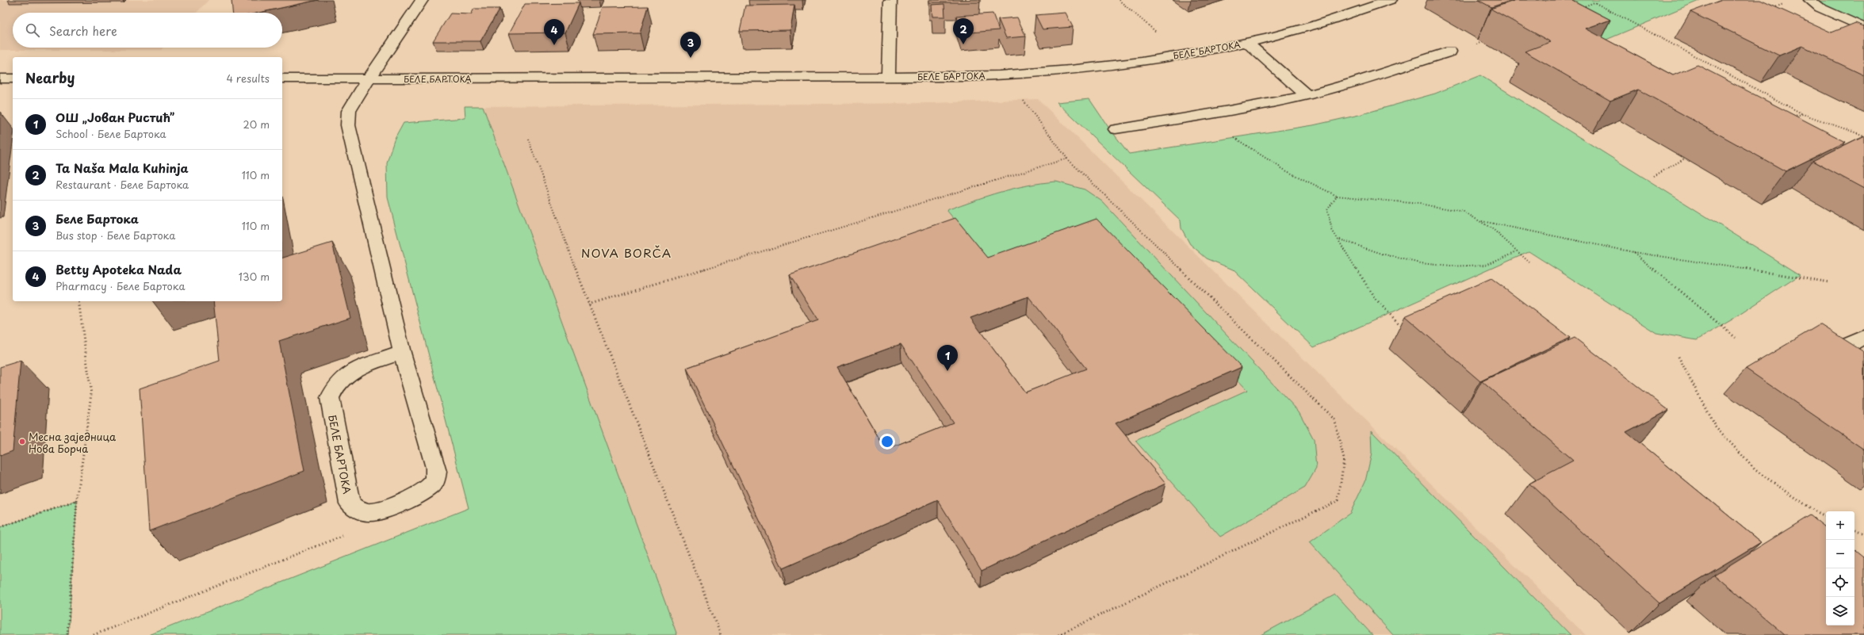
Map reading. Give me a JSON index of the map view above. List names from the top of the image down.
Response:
{
  "streets": {
    "street": ["БЕЛЕ БАРТОКА"]
  },
  "districts": ["NOVA BORČA"],
  "places": ["Месна заједница Нова Борча"],
  "page": {
    "search": "Search here",
    "pins": [
      "2",
      "4",
      "3",
      "1"
    ],
    "heading": ["Nearby", "4 results"],
    "list": [
      {
        "mark": "1",
        "name": "ОШ „Јован Ристић”",
        "note": "School · Беле Бартока",
        "value": "20 m"
      },
      {
        "mark": "2",
        "name": "Ta Naša Mala Kuhinja",
        "note": "Restaurant · Беле Бартока",
        "value": "110 m"
      },
      {
        "mark": "3",
        "name": "Беле Бартока",
        "note": "Bus stop · Беле Бартока",
        "value": "110 m"
      },
      {
        "mark": "4",
        "name": "Betty Apoteka Nada",
        "note": "Pharmacy · Беле Бартока",
        "value": "130 m"
      }
    ],
    "map_buttons": ["+", "−"]
  }
}
